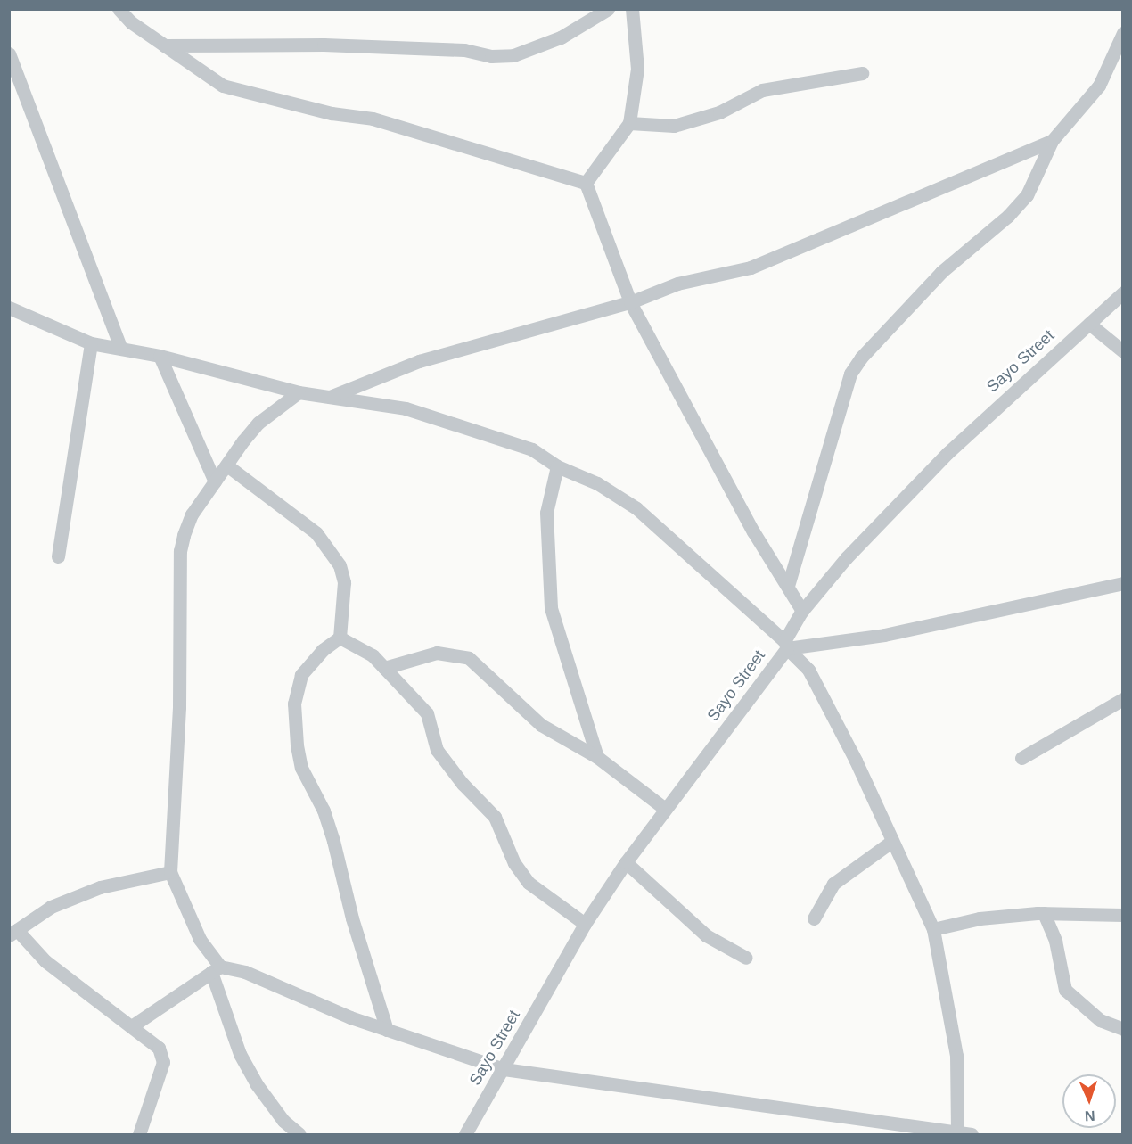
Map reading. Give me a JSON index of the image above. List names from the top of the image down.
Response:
{
  "streets": {
    "street": ["Sayo Street"]
  },
  "north": "bottom"
}
